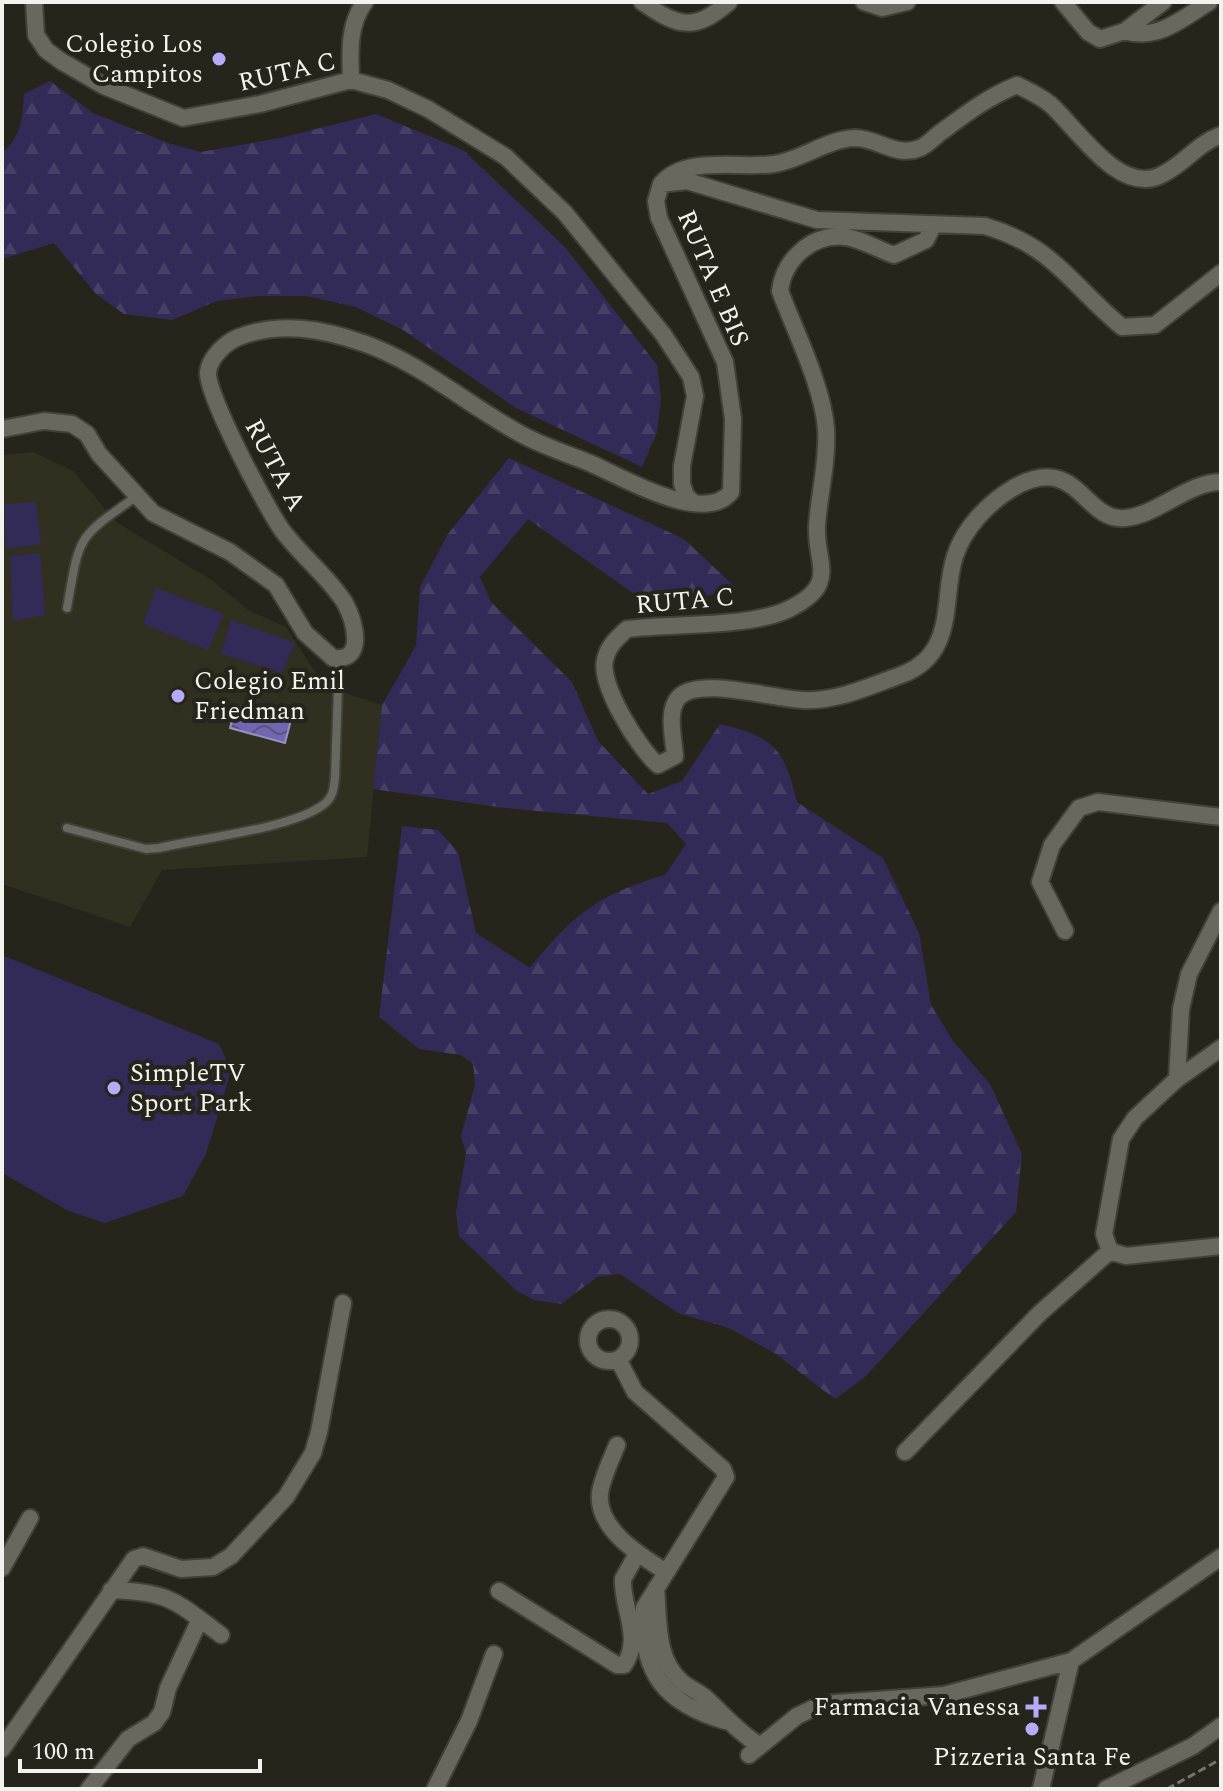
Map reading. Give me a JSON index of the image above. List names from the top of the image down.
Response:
{
  "streets": {
    "street": ["RUTA C", "RUTA E BIS", "RUTA A"]
  },
  "crossings": [
    ["RUTA C", "RUTA E BIS"],
    ["RUTA C", "RUTA A"],
    ["RUTA E BIS", "RUTA A"]
  ],
  "places": {
    "other": [
      "Colegio Los Campitos",
      "Colegio Emil Friedman",
      "SimpleTV Sport Park",
      "Pizzeria Santa Fe"
    ],
    "health": ["Farmacia Vanessa"]
  },
  "scale_bar": "100 m"
}
